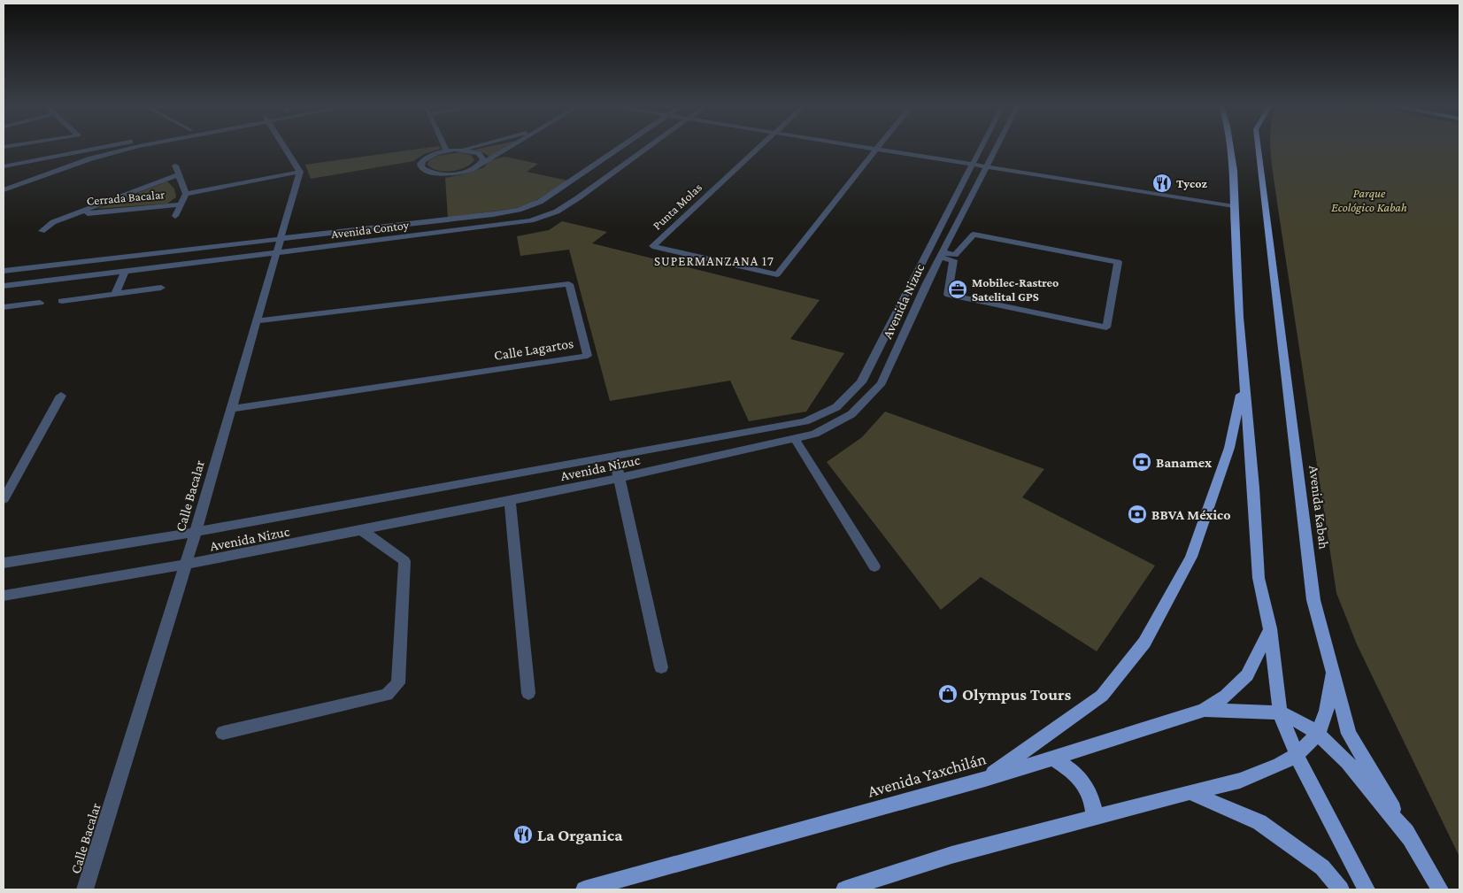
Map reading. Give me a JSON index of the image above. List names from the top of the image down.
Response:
{
  "streets": {
    "main road": ["Avenida Kabah", "Avenida Yaxchilán"],
    "street": [
      "Cerrada Bacalar",
      "Punta Molas",
      "Avenida Contoy",
      "Avenida Nizuc",
      "Calle Lagartos",
      "Calle Bacalar"
    ]
  },
  "crossings": [
    ["Cerrada Bacalar", "Calle Bacalar"],
    ["Avenida Contoy", "Calle Bacalar"],
    ["Avenida Nizuc", "Calle Bacalar"],
    ["Calle Lagartos", "Calle Bacalar"]
  ],
  "districts": ["SUPERMANZANA 17"],
  "parks": ["Parque Ecológico Kabah"],
  "places": {
    "restaurant": ["Tycoz", "La Organica"],
    "office": ["Mobilec-Rastreo Satelital GPS"],
    "bank": ["Banamex", "BBVA México"],
    "shop": ["Olympus Tours"]
  }
}
